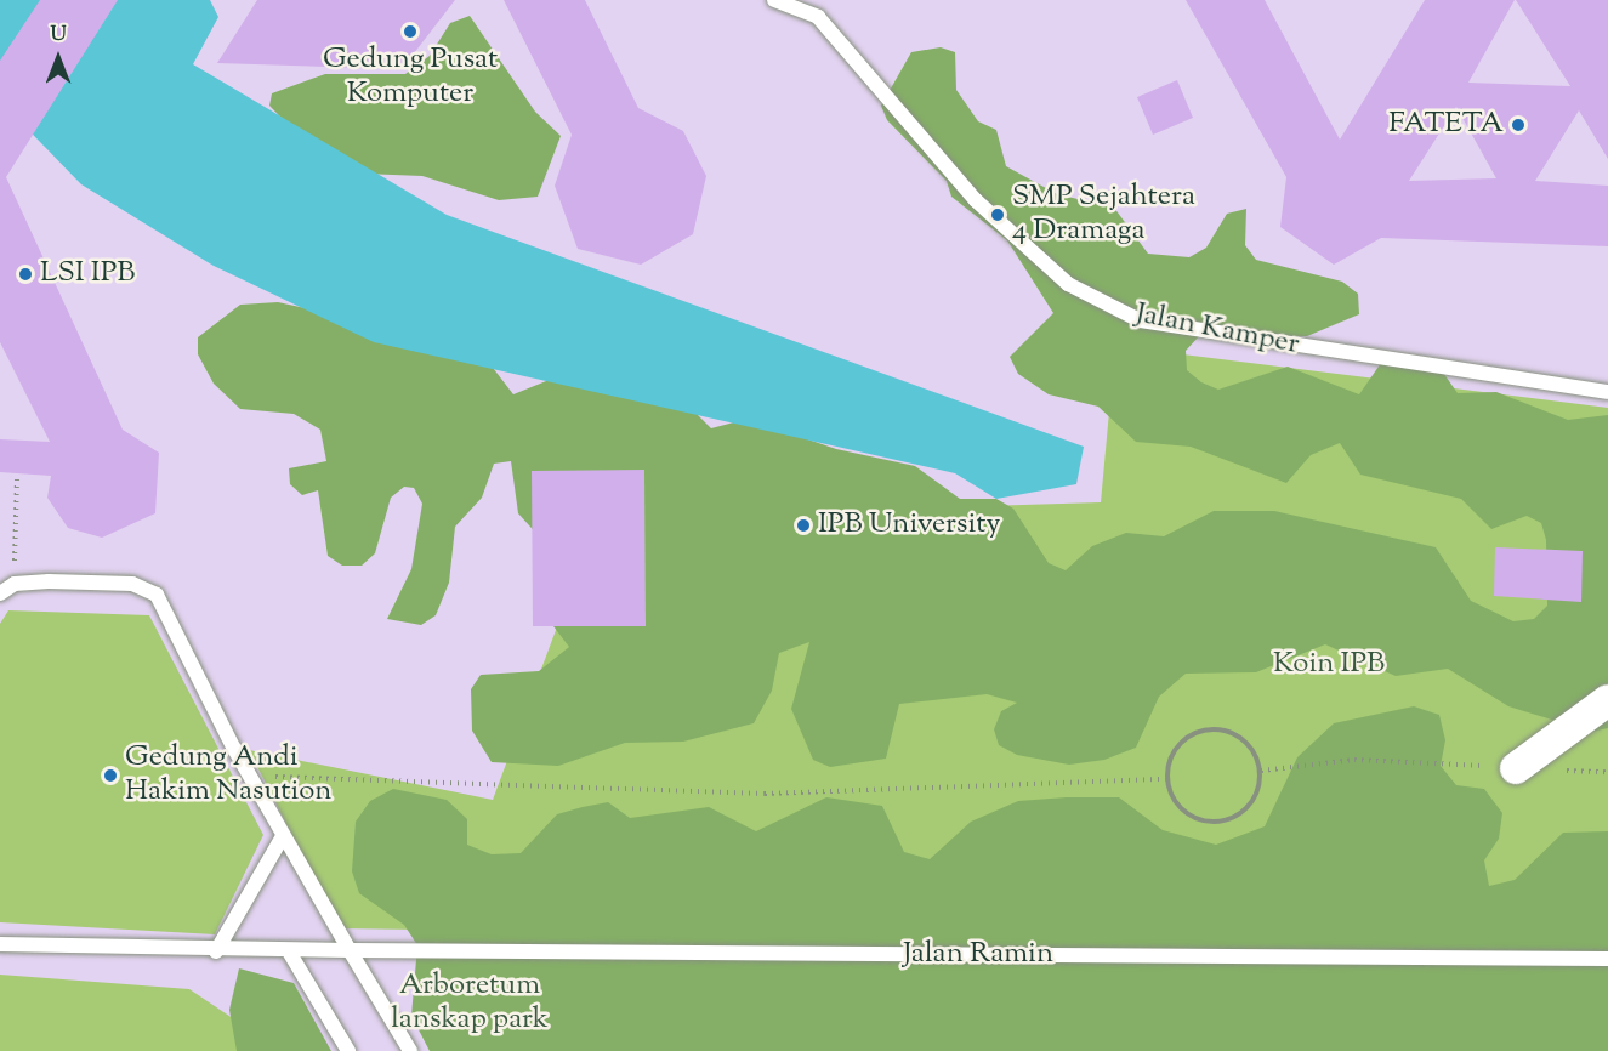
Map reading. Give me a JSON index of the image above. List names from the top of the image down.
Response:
{
  "streets": {
    "lane": ["Jalan Kamper", "Jalan Ramin"]
  },
  "parks": ["Koin IPB", "Arboretum lanskap park"],
  "places": [
    "Gedung Pusat Komputer",
    "FATETA",
    "SMP Sejahtera 4 Dramaga",
    "LSI IPB",
    "IPB University",
    "Gedung Andi Hakim Nasution"
  ],
  "north": "top"
}
